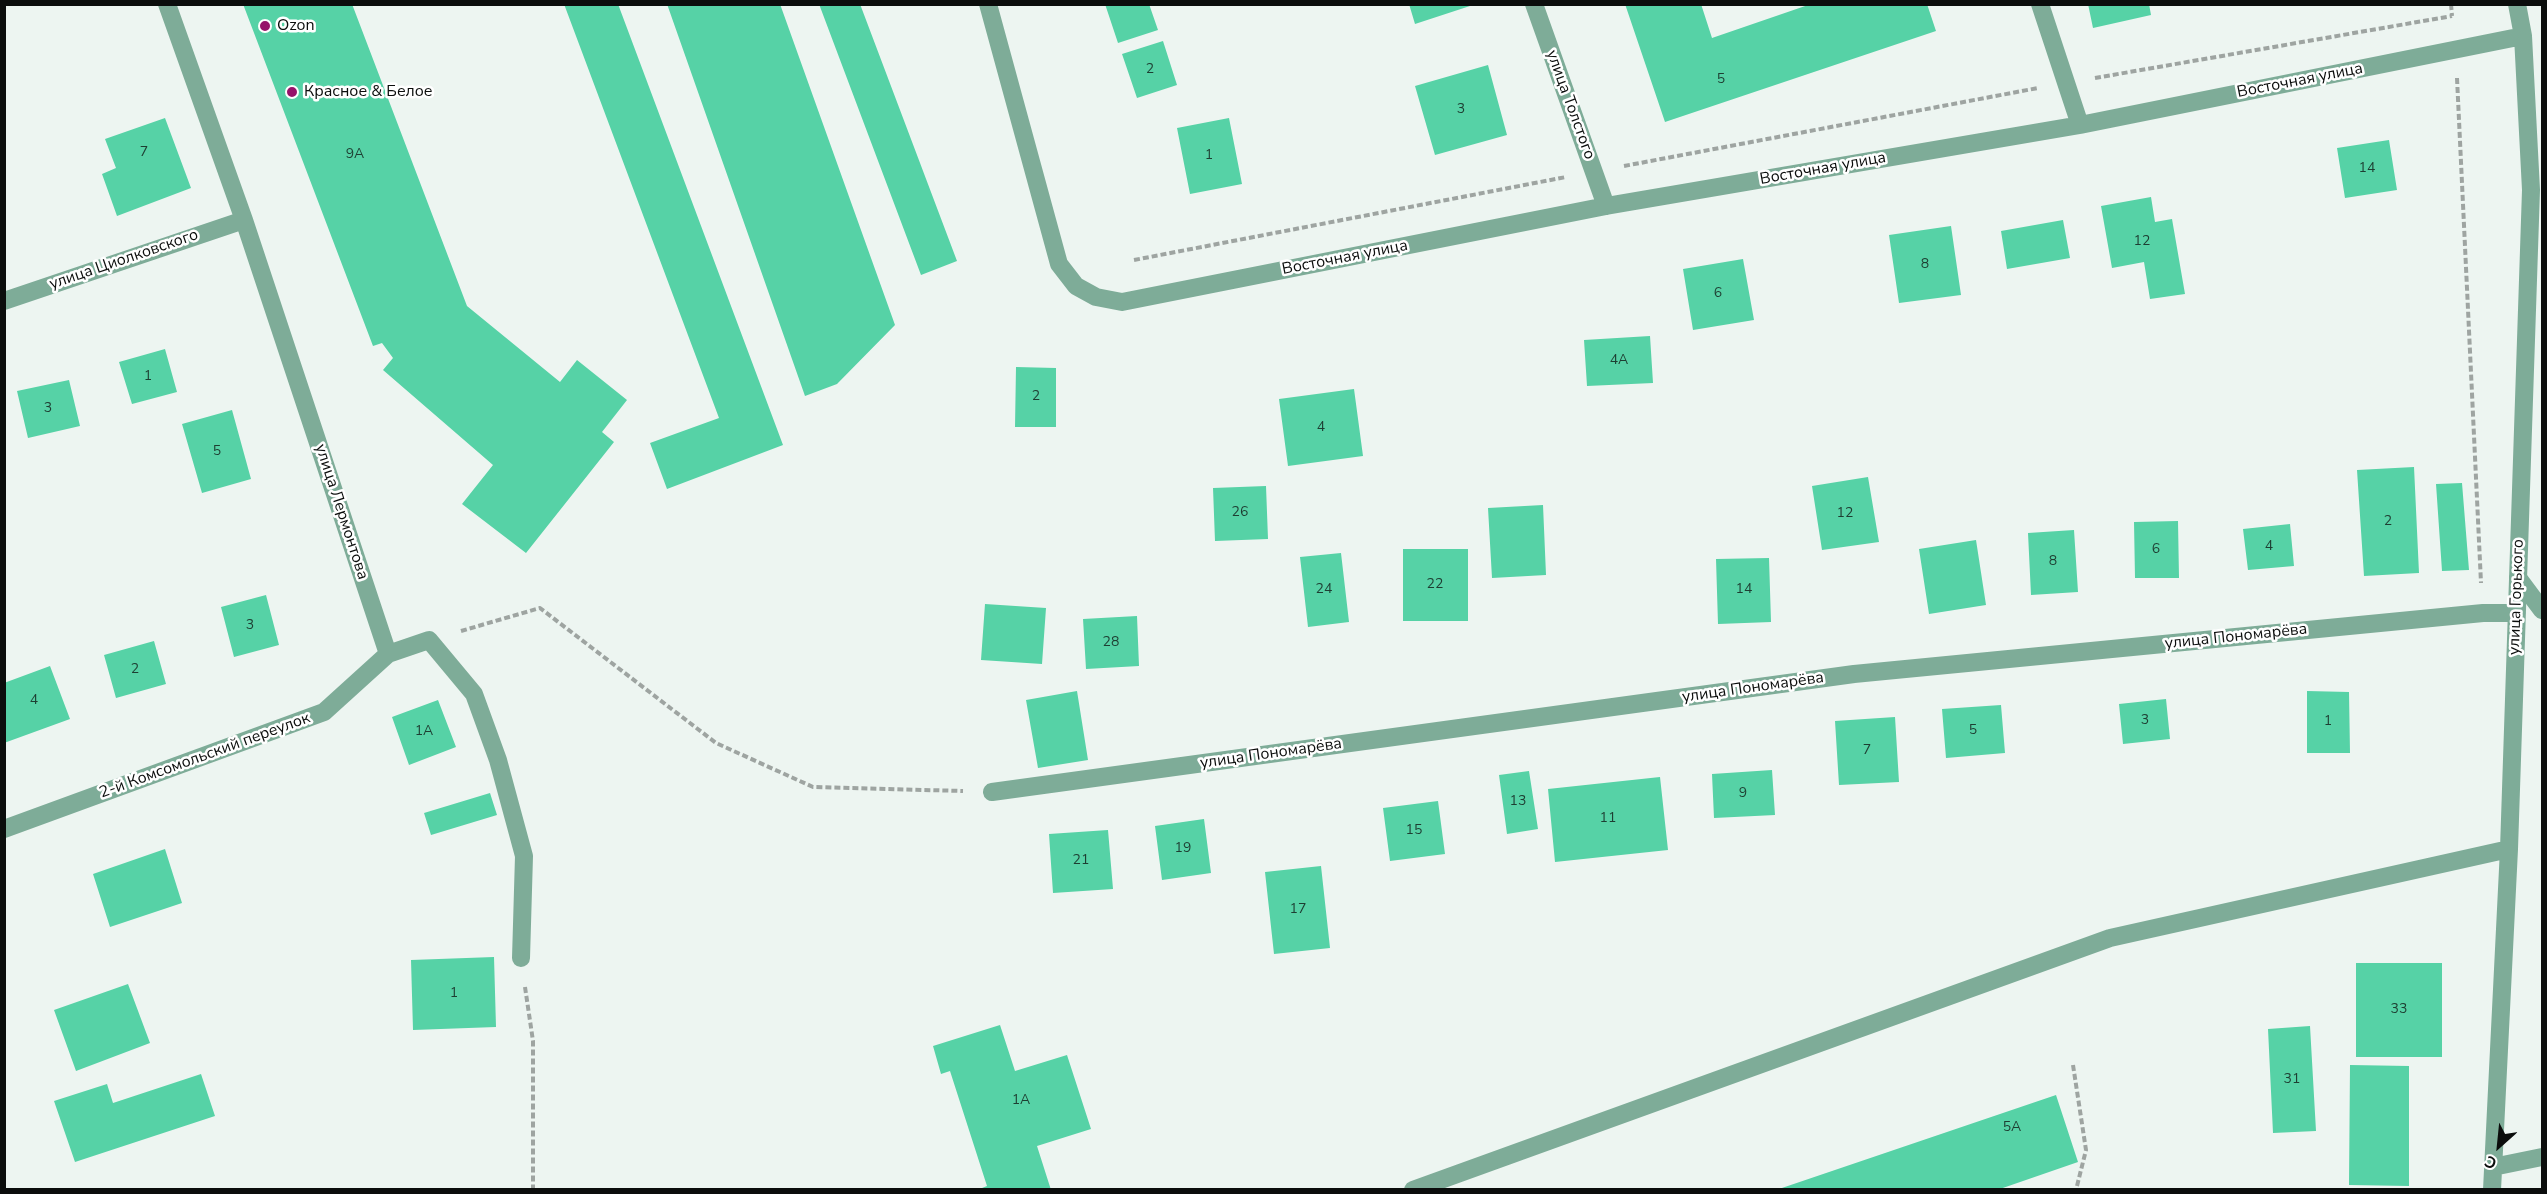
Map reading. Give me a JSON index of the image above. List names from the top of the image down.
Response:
{
  "streets": {
    "street": [
      "Восточная улица",
      "улица Толстого",
      "улица Циолковского",
      "улица Лермонтова",
      "улица Горького",
      "улица Пономарёва",
      "2-й Комсомольский переулок"
    ]
  },
  "crossings": [
    ["Восточная улица", "улица Толстого"],
    ["Восточная улица", "улица Горького"],
    ["улица Циолковского", "улица Лермонтова"],
    ["улица Лермонтова", "2-й Комсомольский переулок"],
    ["улица Горького", "улица Пономарёва"]
  ],
  "places": ["Ozon", "Красное & Белое"],
  "house_numbers": [
    "2",
    "5",
    "3",
    "7",
    "9А",
    "1",
    "14",
    "12",
    "8",
    "6",
    "4А",
    "1",
    "2",
    "3",
    "4",
    "5",
    "26",
    "12",
    "2",
    "4",
    "6",
    "8",
    "22",
    "24",
    "14",
    "3",
    "28",
    "2",
    "4",
    "3",
    "1",
    "5",
    "1А",
    "7",
    "9",
    "13",
    "11",
    "15",
    "19",
    "21",
    "17",
    "1",
    "33",
    "31",
    "1А",
    "5А"
  ],
  "north": "bottom left"
}
